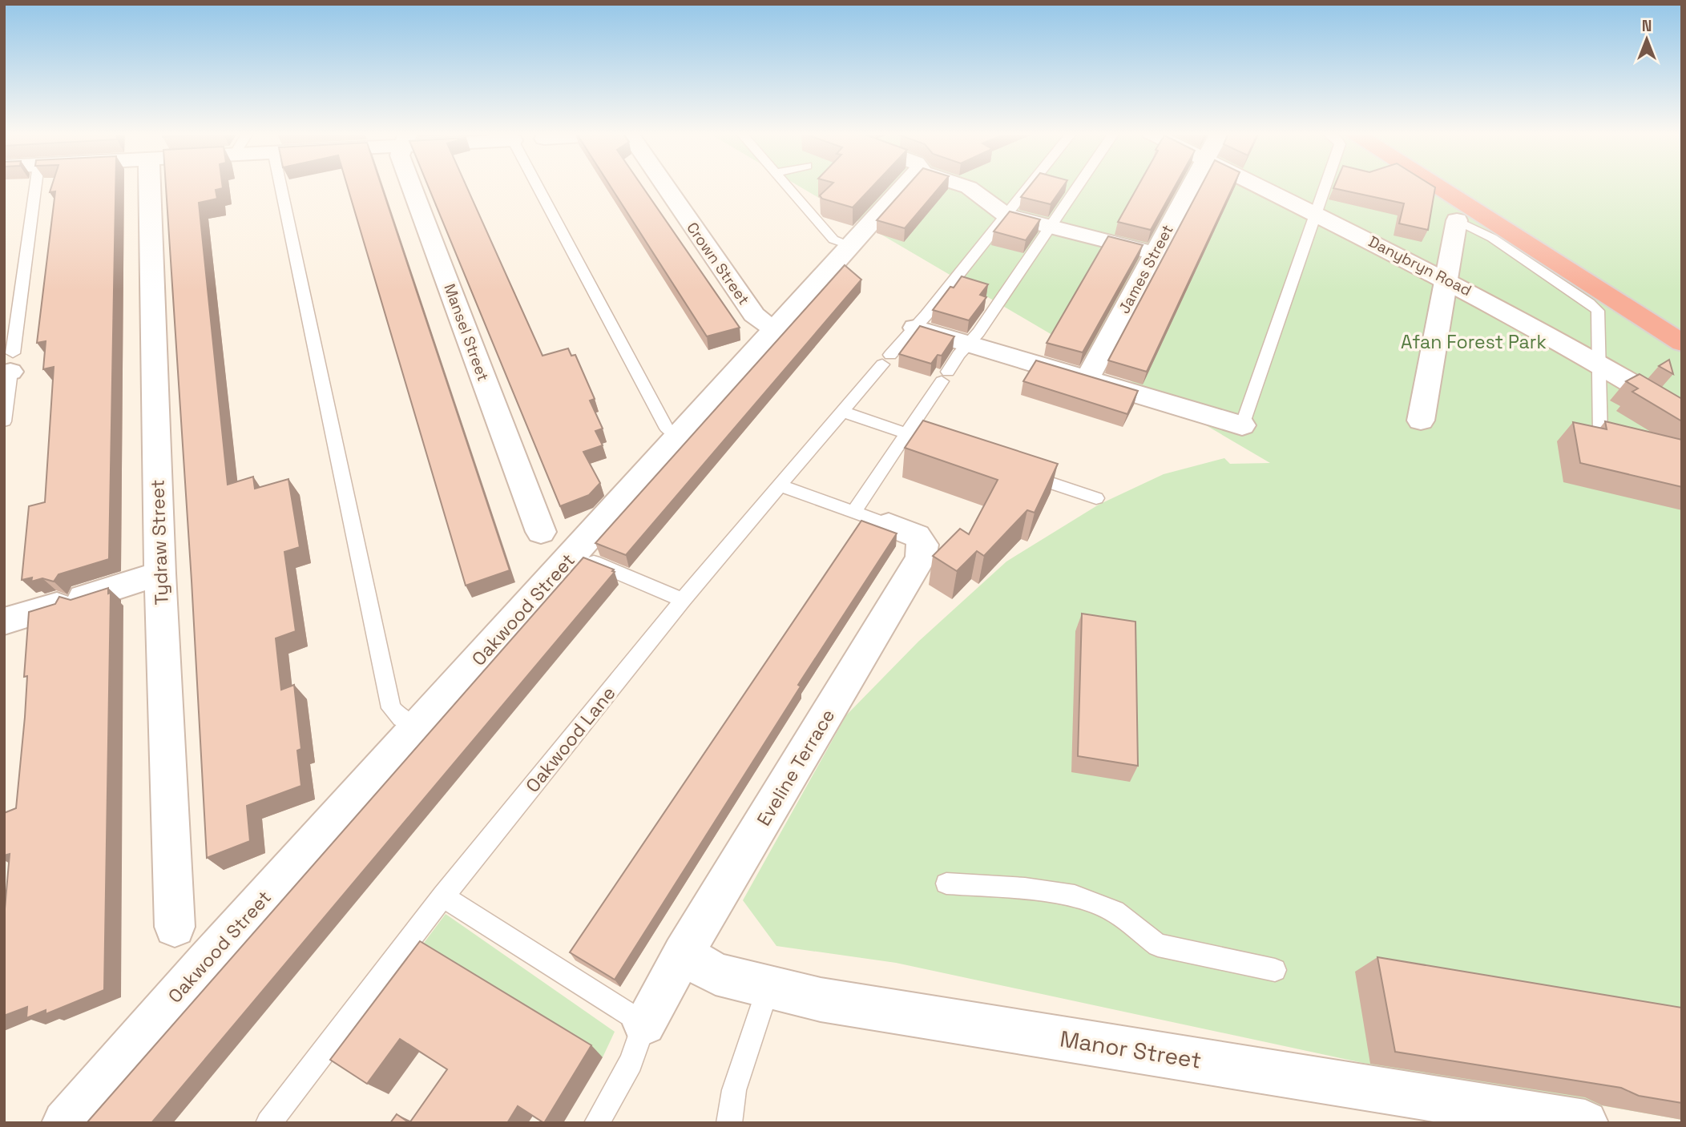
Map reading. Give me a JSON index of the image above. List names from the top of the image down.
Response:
{
  "streets": {
    "street": [
      "Crown Street",
      "Danybryn Road",
      "James Street",
      "Mansel Street",
      "Tydraw Street",
      "Oakwood Street",
      "Eveline Terrace",
      "Manor Street"
    ],
    "lane": ["Oakwood Lane"]
  },
  "crossings": [
    ["Crown Street", "Oakwood Street"],
    ["Eveline Terrace", "Manor Street"]
  ],
  "parks": ["Afan Forest Park"],
  "north": "top"
}
